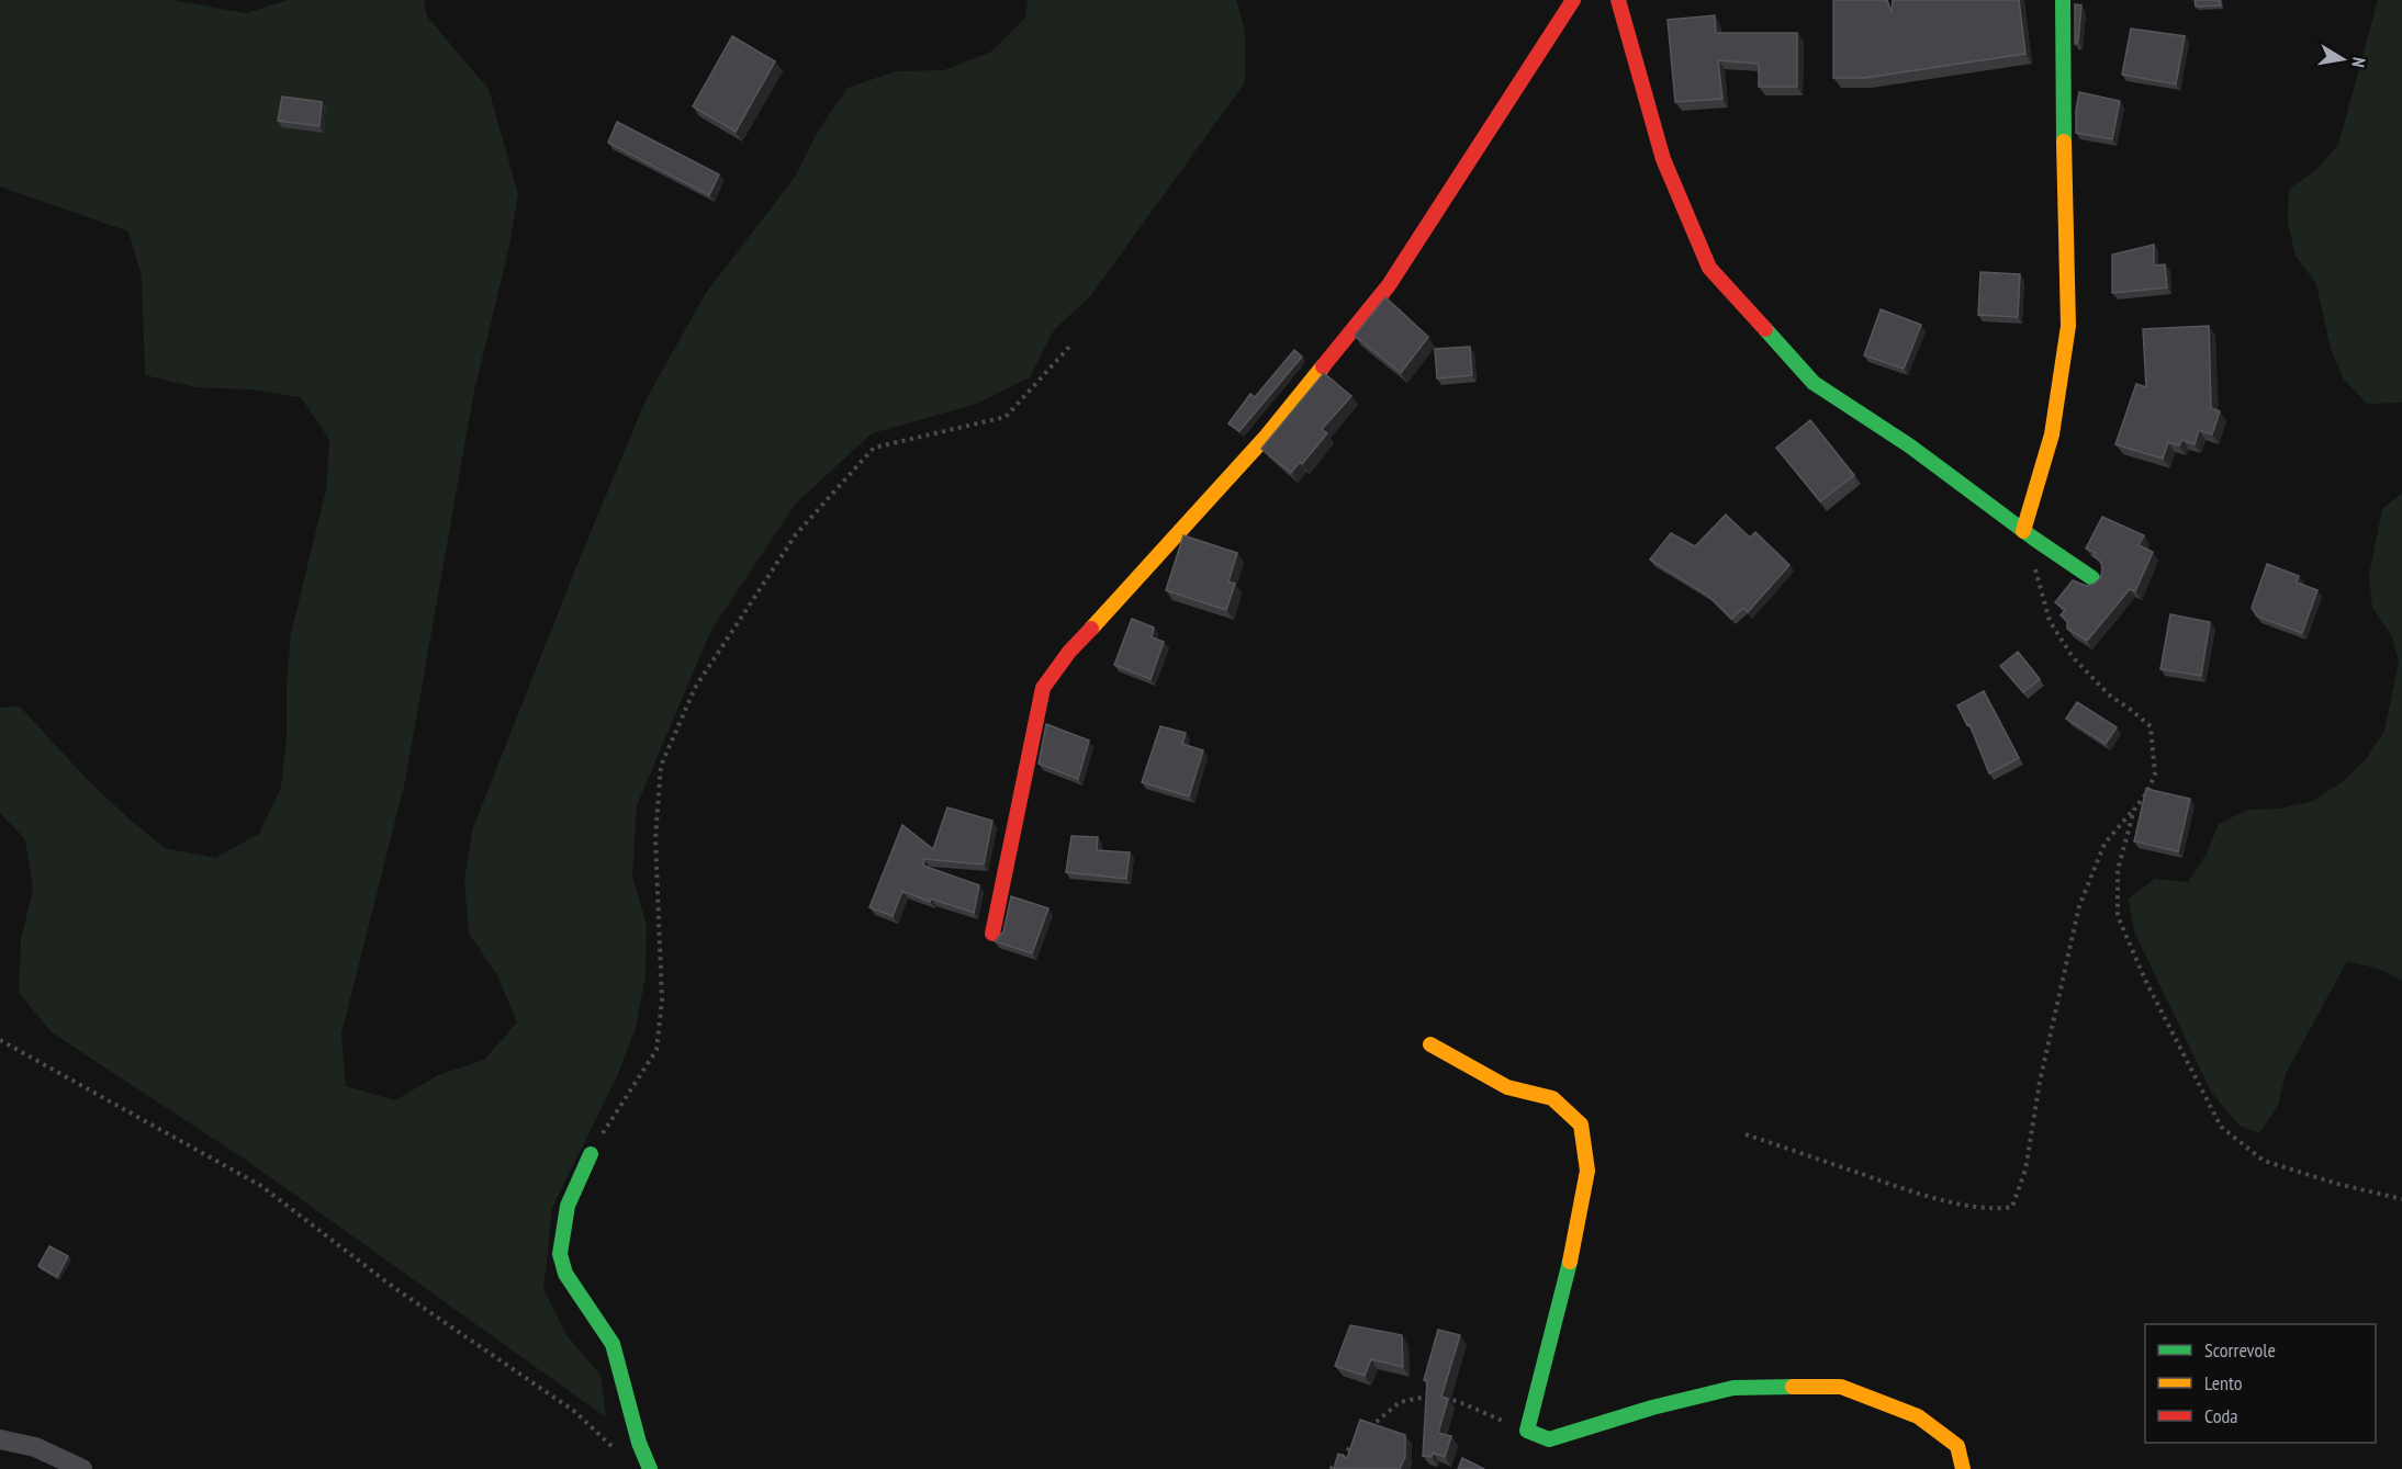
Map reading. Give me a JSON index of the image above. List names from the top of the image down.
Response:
{
  "legend": ["Scorrevole", "Lento", "Coda"],
  "north": "right"
}
